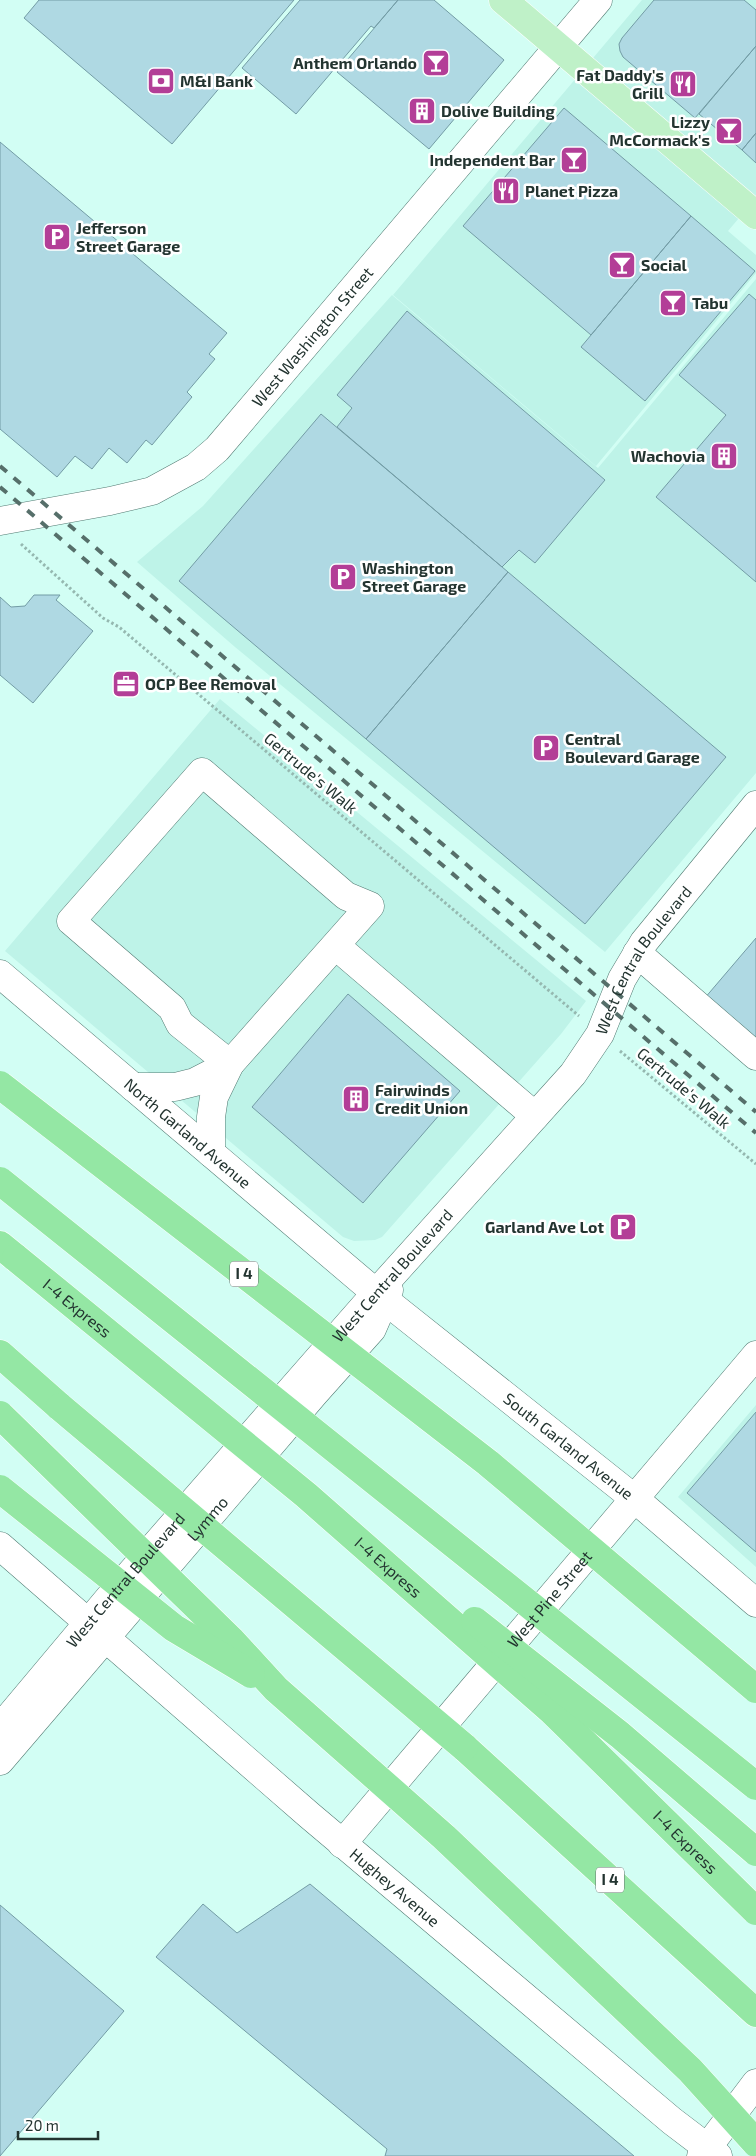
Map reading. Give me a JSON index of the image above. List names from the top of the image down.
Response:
{
  "streets": {
    "highway": ["I 4", "I-4 Express"],
    "street": [
      "West Washington Street",
      "West Central Boulevard",
      "North Garland Avenue",
      "South Garland Avenue",
      "West Pine Street",
      "Hughey Avenue"
    ],
    "path": ["Gertrude's Walk"]
  },
  "crossings": [
    ["West Central Boulevard", "North Garland Avenue"],
    ["West Central Boulevard", "South Garland Avenue"],
    ["West Central Boulevard", "Hughey Avenue"],
    ["North Garland Avenue", "South Garland Avenue"],
    ["South Garland Avenue", "West Pine Street"],
    ["West Pine Street", "Hughey Avenue"]
  ],
  "places": {
    "bar": [
      "Anthem Orlando",
      "Lizzy McCormack's",
      "Independent Bar",
      "Social",
      "Tabu"
    ],
    "bank": ["M&I Bank"],
    "restaurant": ["Fat Daddy's Grill", "Planet Pizza"],
    "building": ["Dolive Building", "Wachovia", "Fairwinds Credit Union"],
    "parking": [
      "Jefferson Street Garage",
      "Washington Street Garage",
      "Central Boulevard Garage",
      "Garland Ave Lot"
    ],
    "office": ["OCP Bee Removal"]
  },
  "scale_bar": "20 m"
}
